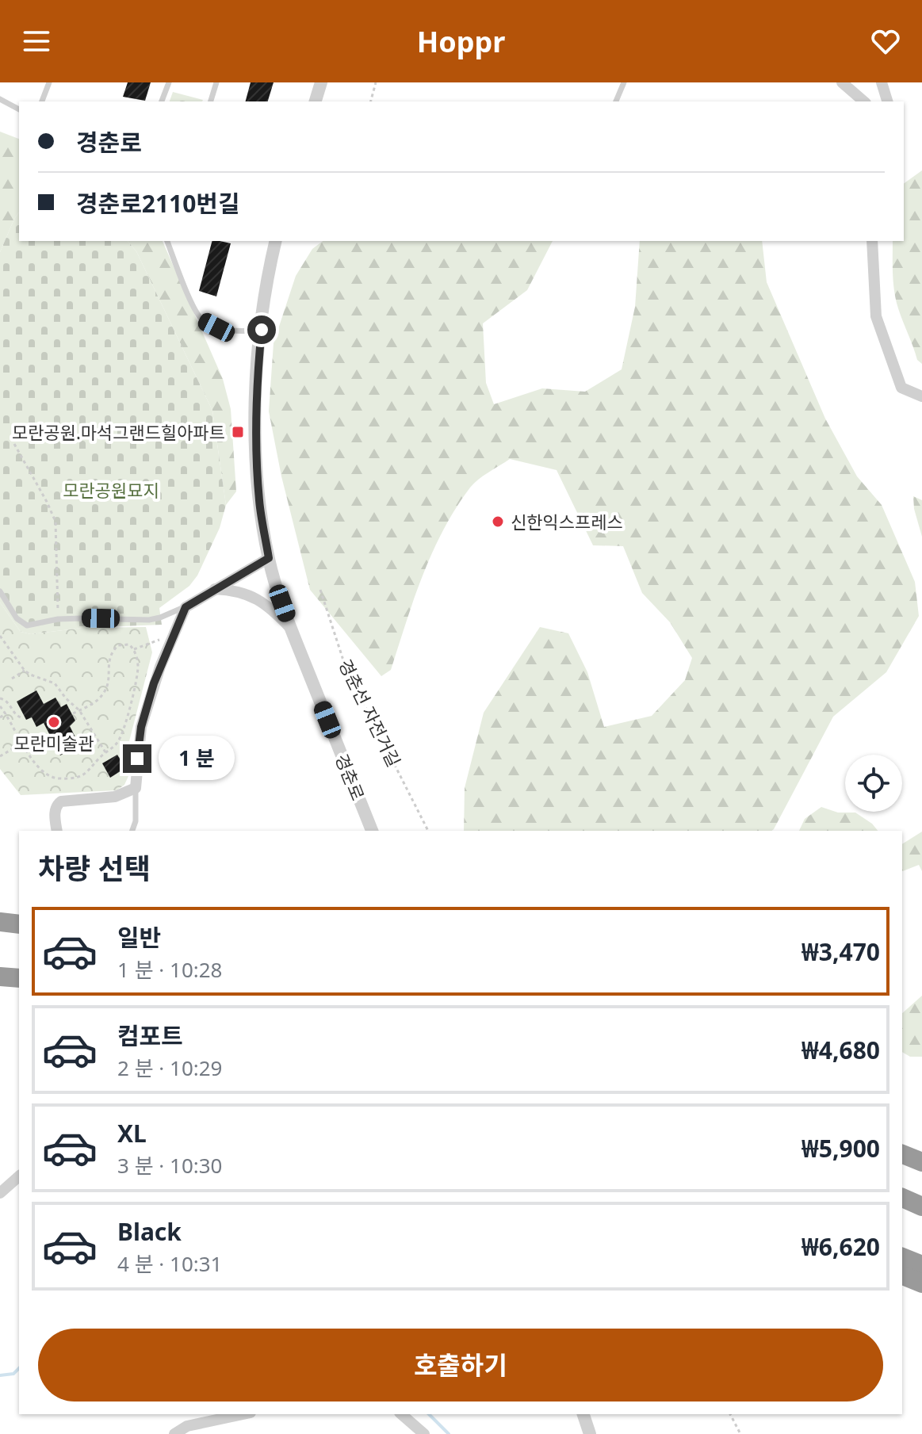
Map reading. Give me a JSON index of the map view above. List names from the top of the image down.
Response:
{
  "streets": {
    "street": ["경춘로"],
    "path": ["경춘선 자전거길"]
  },
  "parks": ["모란공원묘지"],
  "places": {
    "transit": ["모란공원.마석그랜드힐아파트"],
    "other": ["신한익스프레스", "모란미술관"]
  },
  "page": {
    "header": "Hoppr",
    "banner": ["경춘로", "경춘로2110번길"],
    "bubble": "1 분",
    "heading": "차량 선택",
    "list": [
      {
        "name": "일반",
        "note": "1 분 · 10:28",
        "value": "₩3,470"
      },
      {
        "name": "컴포트",
        "note": "2 분 · 10:29",
        "value": "₩4,680"
      },
      {
        "name": "XL",
        "note": "3 분 · 10:30",
        "value": "₩5,900"
      },
      {
        "name": "Black",
        "note": "4 분 · 10:31",
        "value": "₩6,620"
      }
    ],
    "buttons": "호출하기"
  }
}
